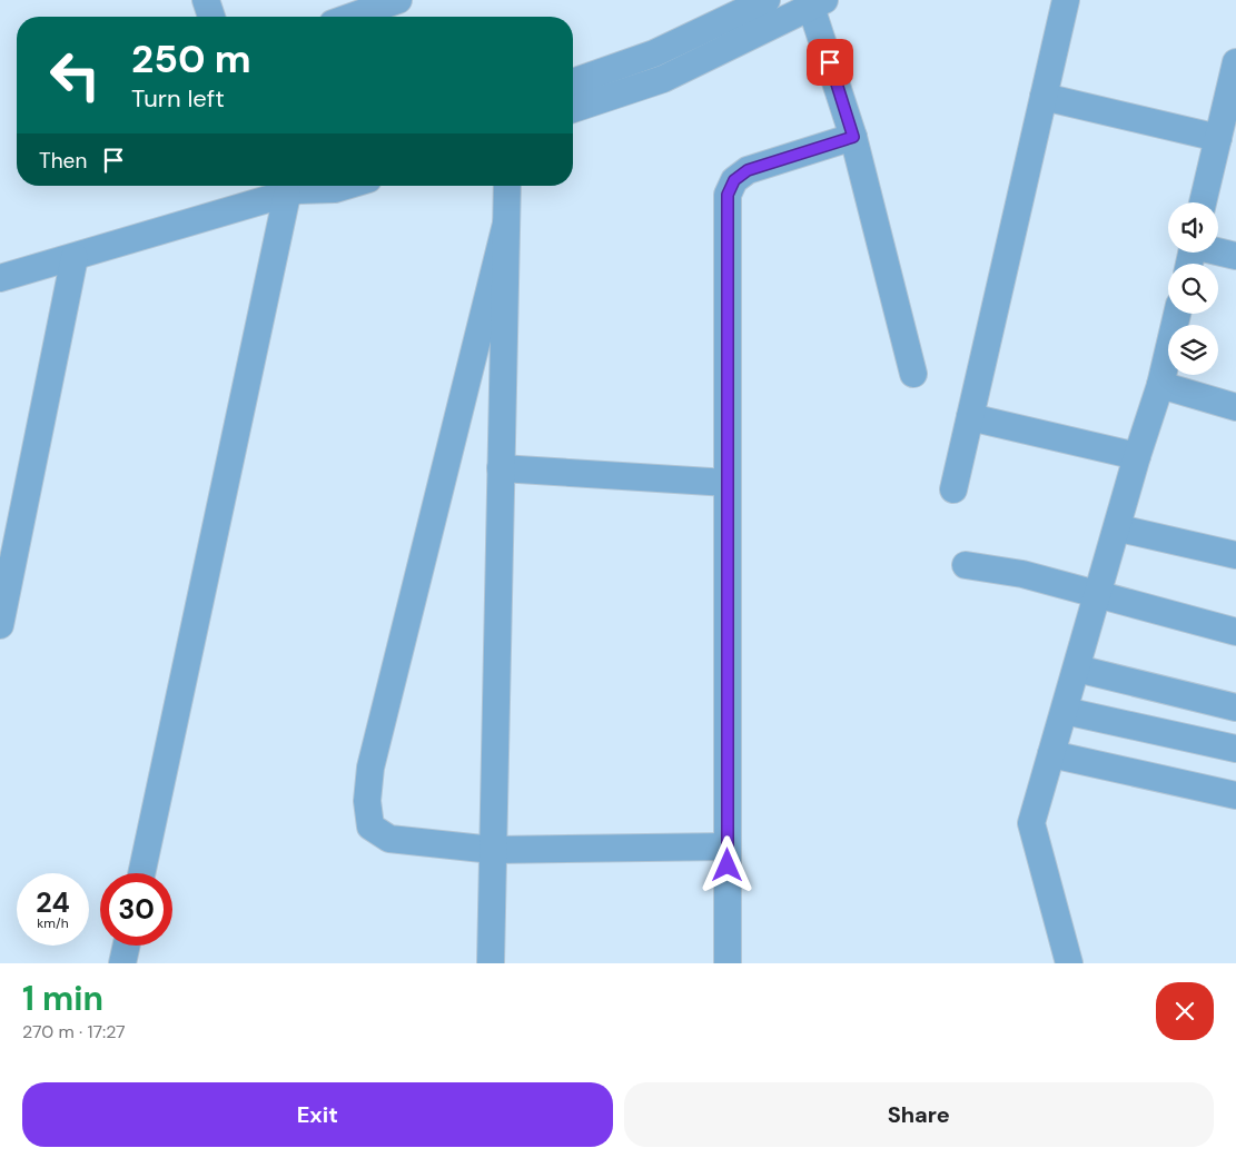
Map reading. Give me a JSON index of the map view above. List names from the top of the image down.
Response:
{
  "page": {
    "turn": ["250 m", "Turn left"],
    "then": "Then",
    "speed": "24 km/h",
    "limit": "30",
    "heading": ["1 min", "270 m · 17:27"],
    "buttons": ["Exit", "Share"]
  }
}
